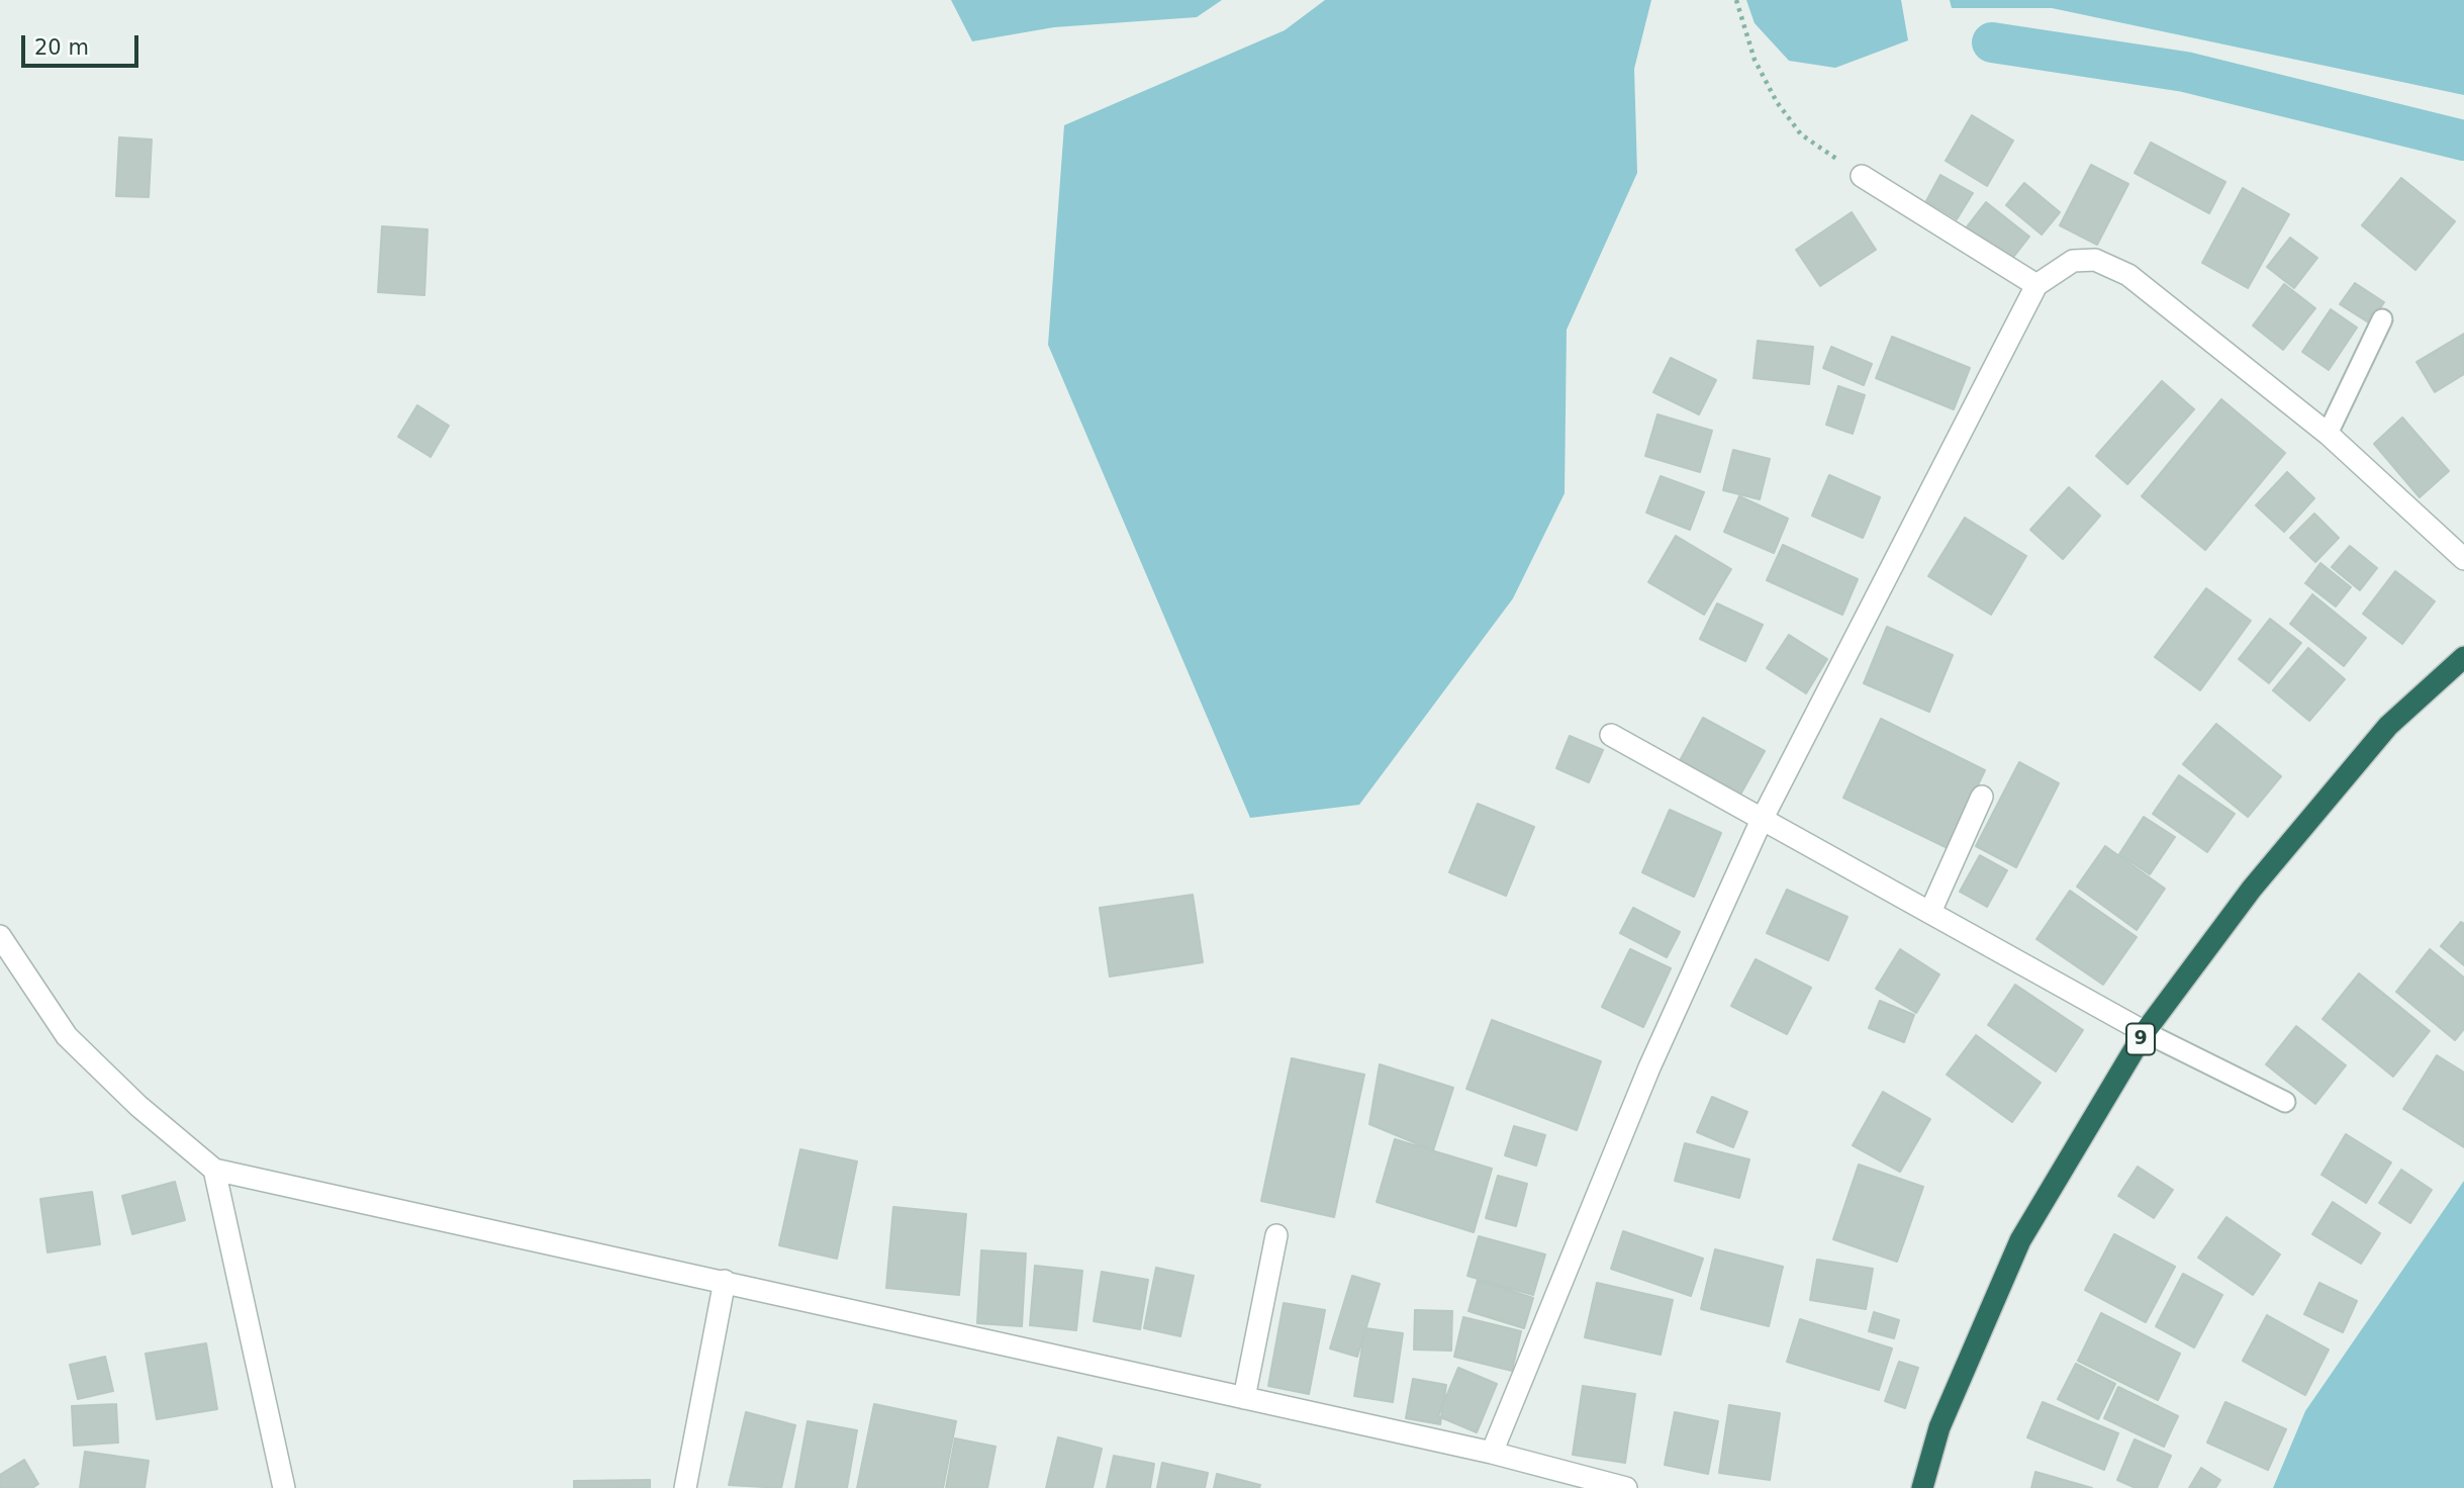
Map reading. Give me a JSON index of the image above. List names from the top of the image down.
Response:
{
  "streets": {
    "highway": ["9"]
  },
  "scale_bar": "20 m"
}
